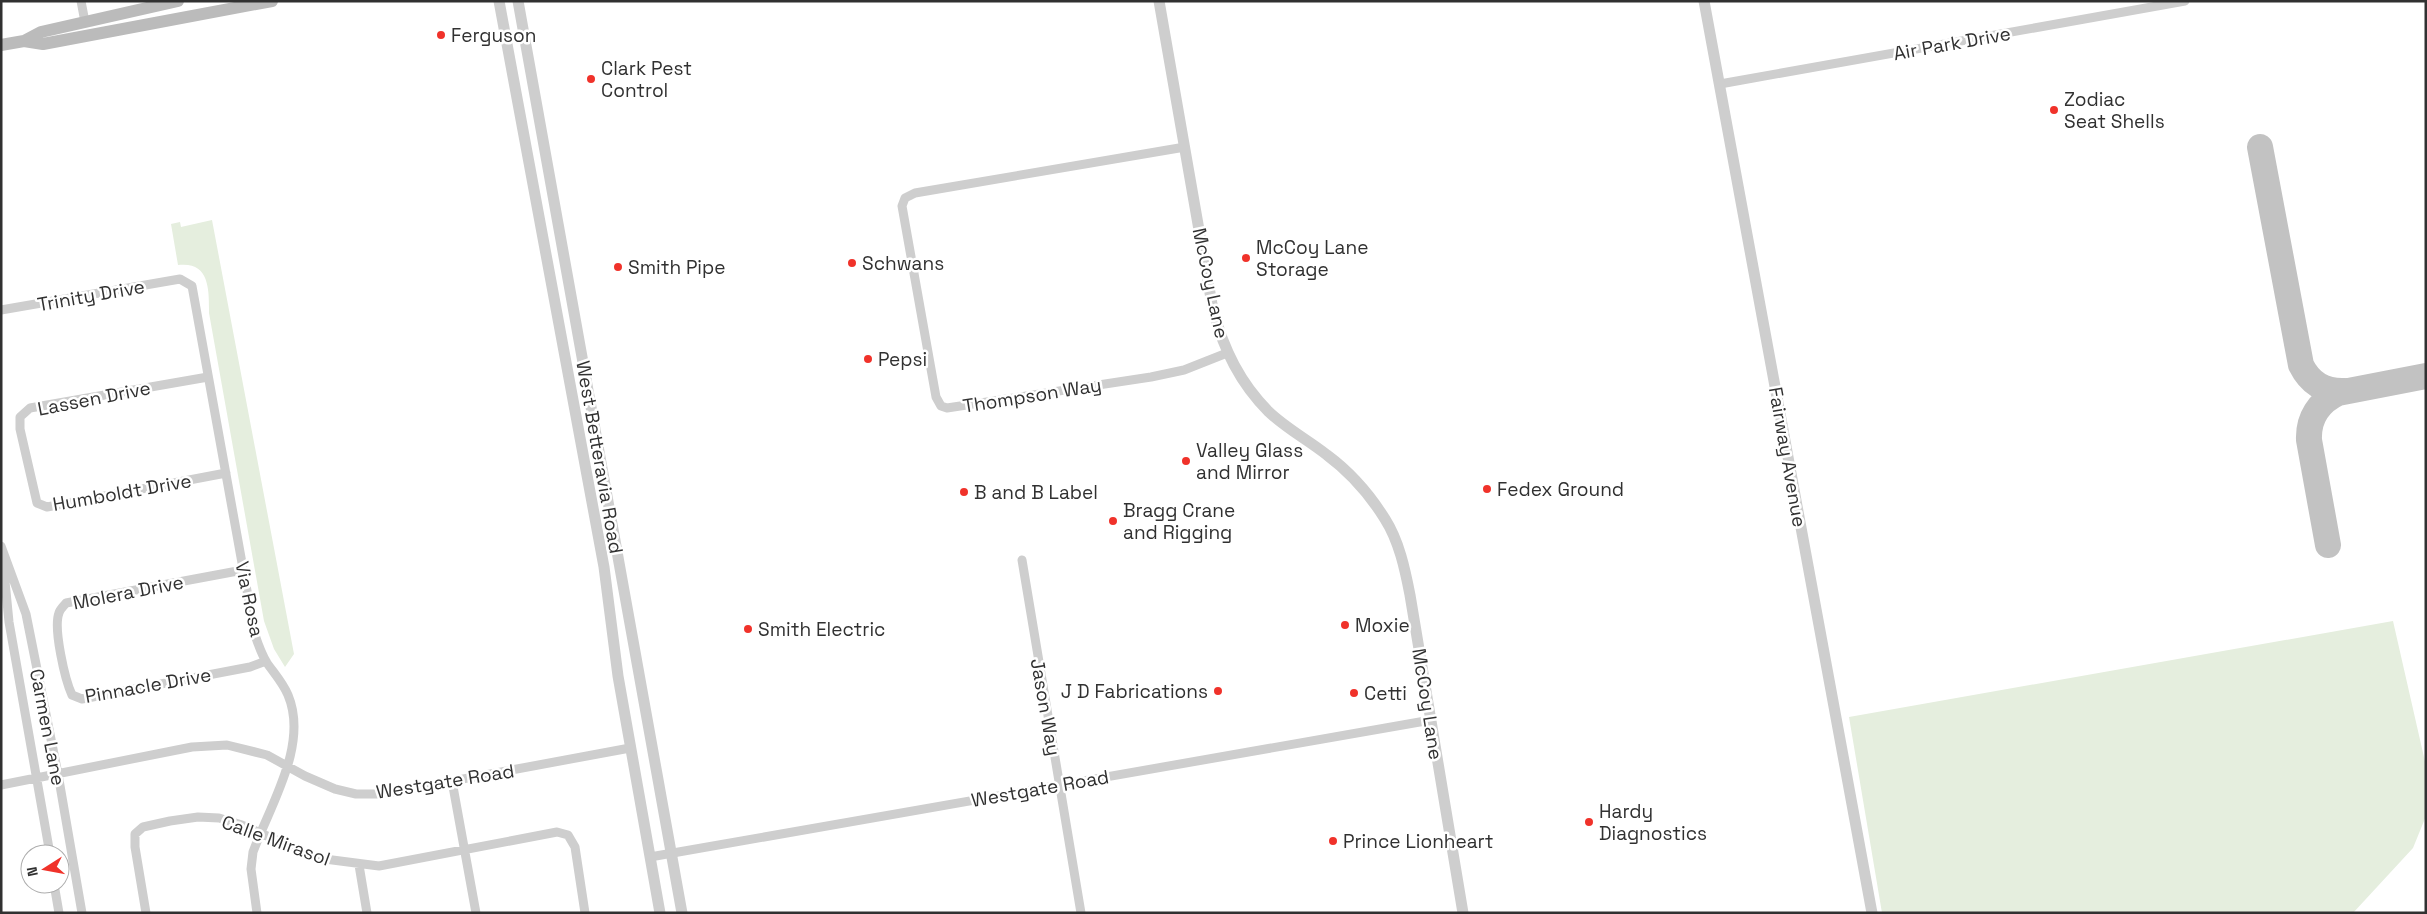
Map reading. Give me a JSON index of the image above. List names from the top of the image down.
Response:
{
  "streets": {
    "street": [
      "Air Park Drive",
      "McCoy Lane",
      "Trinity Drive",
      "Thompson Way",
      "Lassen Drive",
      "West Betteravia Road",
      "Fairway Avenue",
      "Humboldt Drive",
      "Molera Drive",
      "Via Rosa",
      "Pinnacle Drive",
      "Jason Way",
      "Carmen Lane",
      "Westgate Road",
      "Calle Mirasol"
    ]
  },
  "crossings": [
    ["Air Park Drive", "Fairway Avenue"],
    ["McCoy Lane", "Thompson Way"],
    ["McCoy Lane", "Westgate Road"],
    ["Trinity Drive", "Via Rosa"],
    ["Lassen Drive", "Humboldt Drive"],
    ["Lassen Drive", "Via Rosa"],
    ["West Betteravia Road", "Westgate Road"],
    ["Humboldt Drive", "Via Rosa"],
    ["Molera Drive", "Via Rosa"],
    ["Molera Drive", "Pinnacle Drive"],
    ["Via Rosa", "Pinnacle Drive"],
    ["Via Rosa", "Westgate Road"],
    ["Via Rosa", "Calle Mirasol"],
    ["Jason Way", "Westgate Road"],
    ["Carmen Lane", "Westgate Road"]
  ],
  "places": [
    "Ferguson",
    "Clark Pest Control",
    "Zodiac Seat Shells",
    "McCoy Lane Storage",
    "Schwans",
    "Smith Pipe",
    "Pepsi",
    "Valley Glass and Mirror",
    "Fedex Ground",
    "B and B Label",
    "Bragg Crane and Rigging",
    "Moxie",
    "Smith Electric",
    "J D Fabrications",
    "Cetti",
    "Hardy Diagnostics",
    "Prince Lionheart"
  ],
  "north": "left"
}
